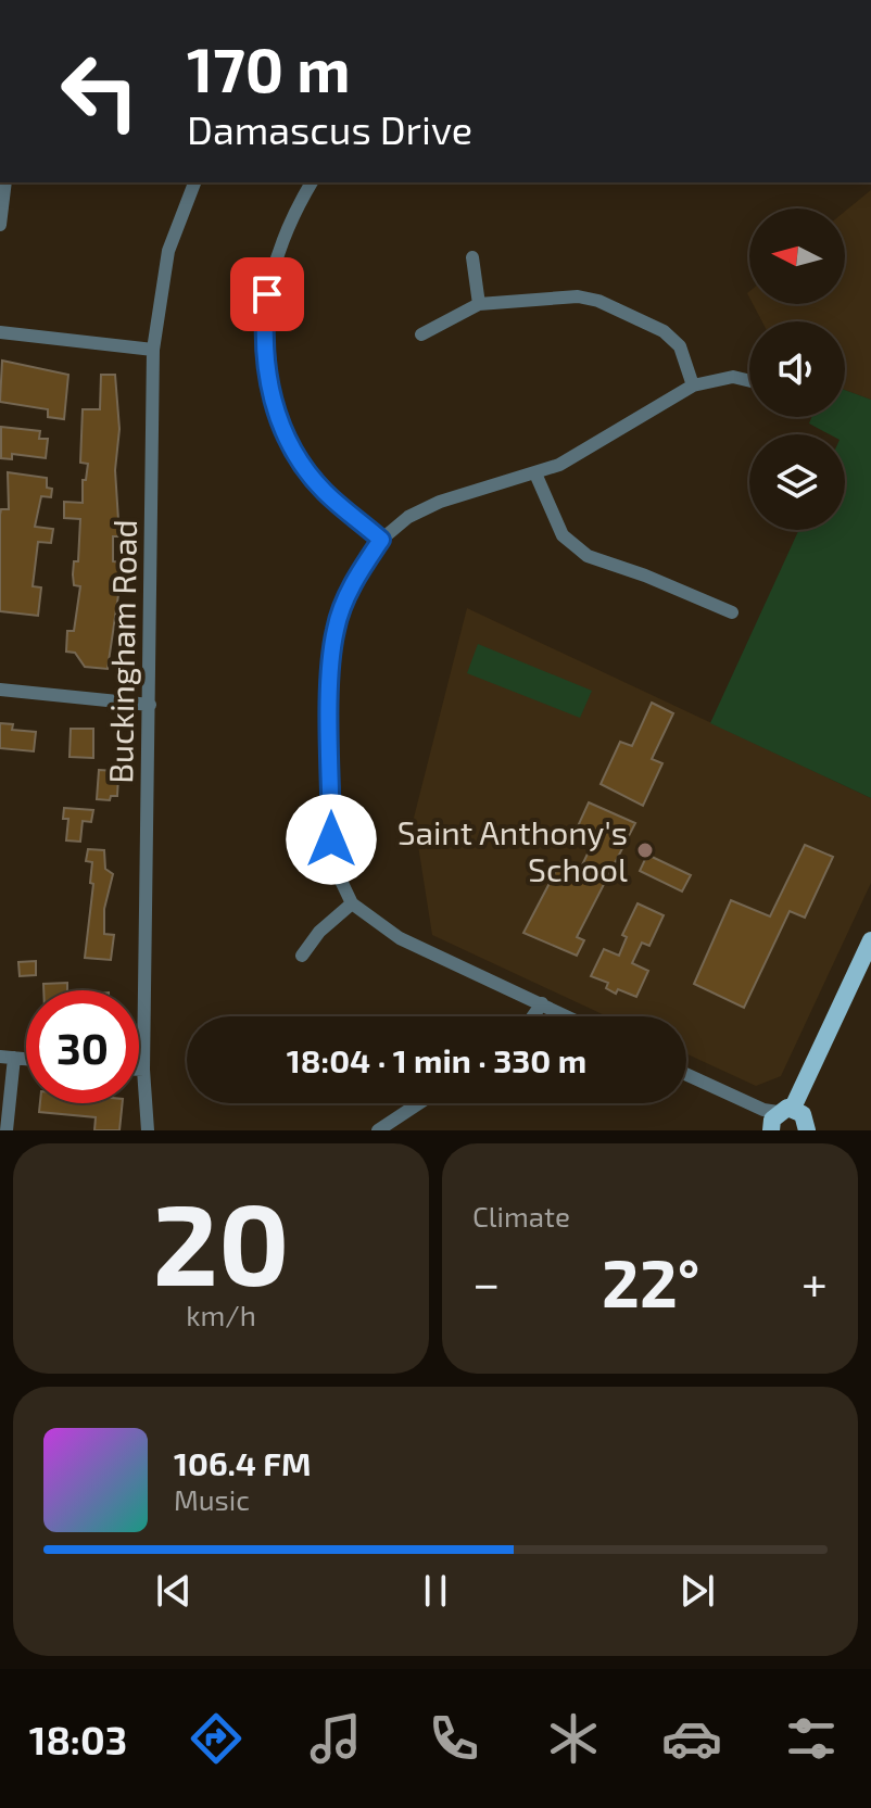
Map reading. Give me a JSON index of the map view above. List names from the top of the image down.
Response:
{
  "streets": {
    "street": ["Buckingham Road"]
  },
  "places": ["Saint Anthony's School"],
  "north": "left",
  "page": {
    "turn": ["170 m", "Damascus Drive"],
    "limit": "30",
    "trip": "18:04 · 1 min · 330 m",
    "tile": [
      ["20", "km/h"],
      "Climate"
    ],
    "heat": ["−", "22°", "+"],
    "song": ["106.4 FM", "Music"],
    "tabs": "18:03"
  }
}
